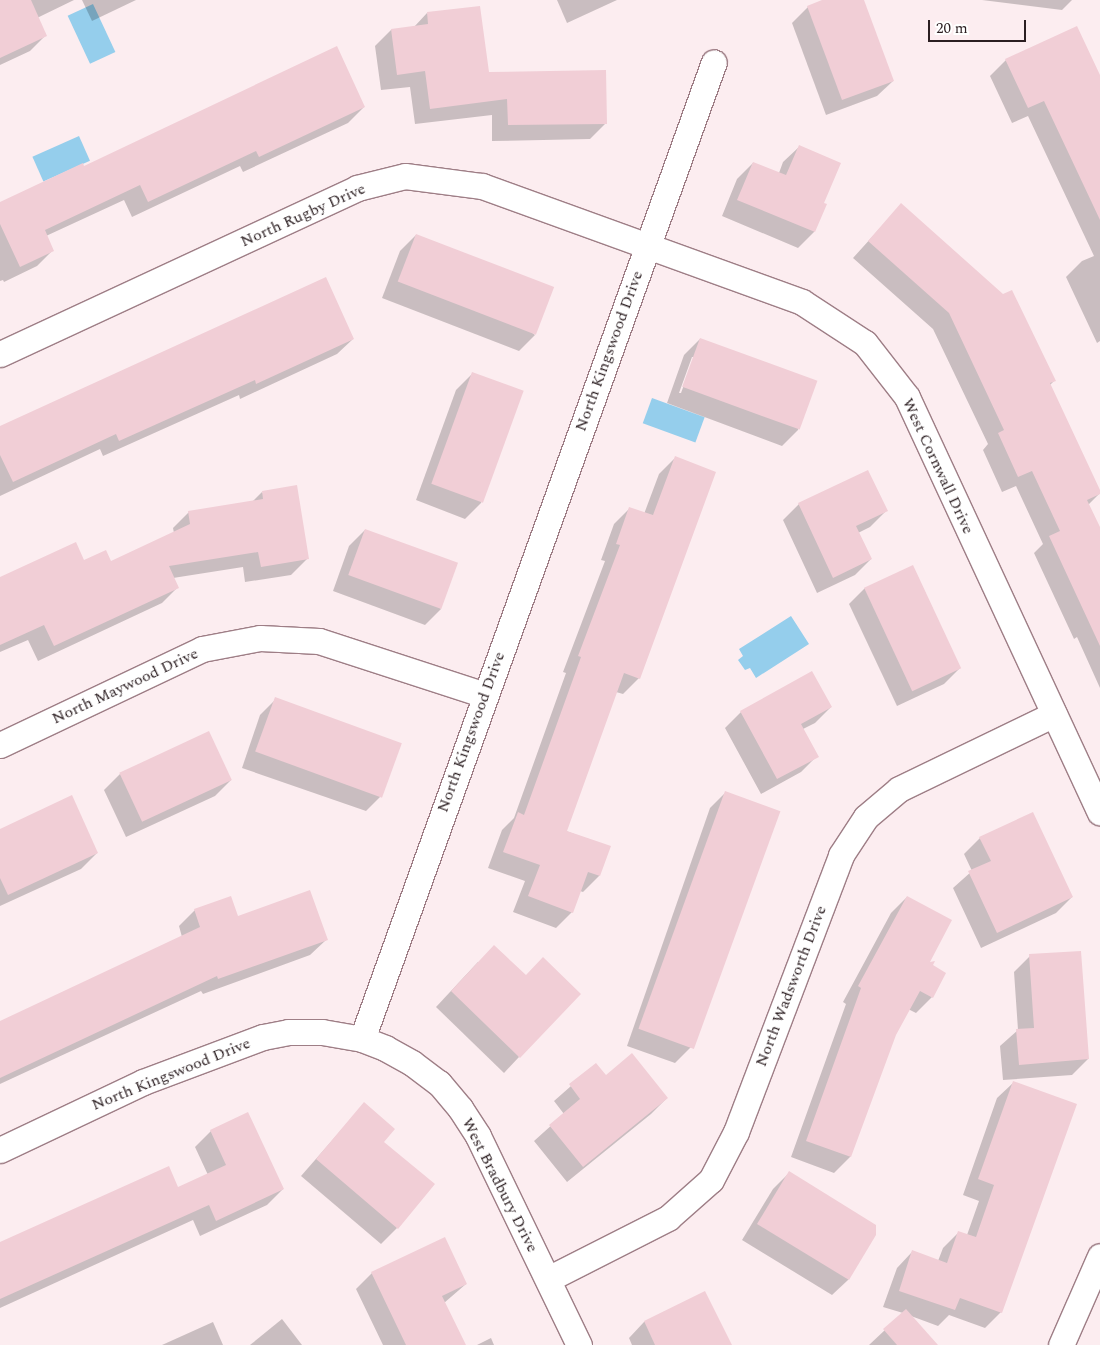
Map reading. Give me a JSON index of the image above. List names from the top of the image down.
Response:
{
  "streets": {
    "street": [
      "North Rugby Drive",
      "North Kingswood Drive",
      "West Cornwall Drive",
      "North Maywood Drive",
      "North Wadsworth Drive",
      "West Bradbury Drive"
    ]
  },
  "crossings": [
    ["North Rugby Drive", "North Kingswood Drive"],
    ["North Rugby Drive", "West Cornwall Drive"],
    ["North Kingswood Drive", "West Cornwall Drive"],
    ["North Kingswood Drive", "North Maywood Drive"],
    ["North Kingswood Drive", "West Bradbury Drive"],
    ["West Cornwall Drive", "North Wadsworth Drive"],
    ["North Wadsworth Drive", "West Bradbury Drive"]
  ],
  "scale_bar": "20 m"
}
